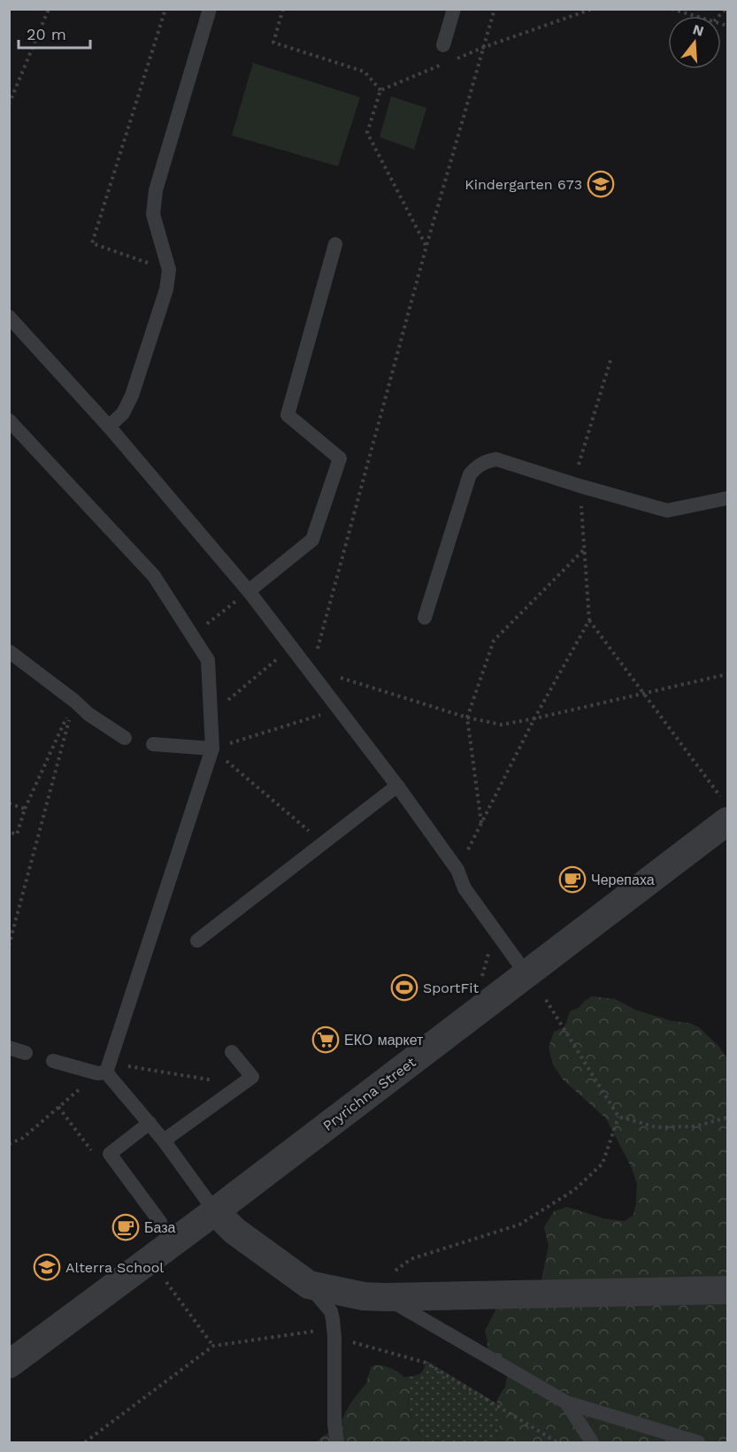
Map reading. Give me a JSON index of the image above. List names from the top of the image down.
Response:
{
  "streets": {
    "street": ["Pryrichna Street"]
  },
  "places": {
    "school or university": ["Kindergarten 673", "Alterra School"],
    "cafe": ["Черепаха", "База"],
    "sports": ["SportFit"],
    "supermarket": ["ЕКО маркет"]
  },
  "scale_bar": "20 m",
  "north": "top"
}
